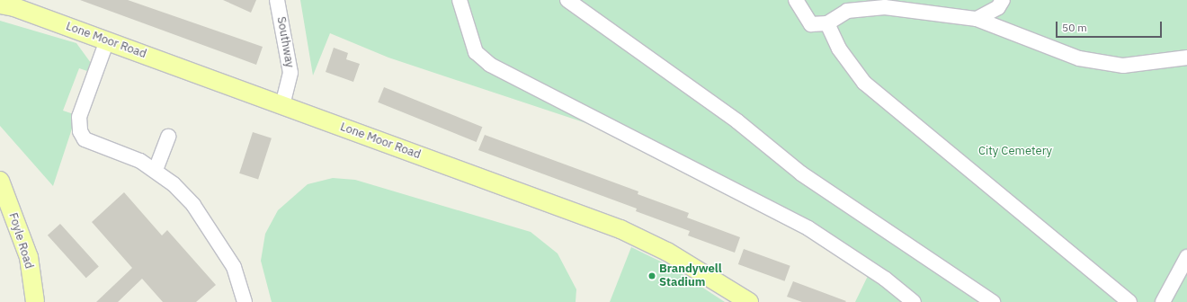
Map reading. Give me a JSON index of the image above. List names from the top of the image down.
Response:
{
  "streets": {
    "main road": ["Lone Moor Road", "Foyle Road"],
    "street": ["Southway"]
  },
  "crossings": [
    ["Lone Moor Road", "Southway"]
  ],
  "parks": ["City Cemetery"],
  "places": ["Brandywell Stadium"],
  "scale_bar": "50 m"
}
